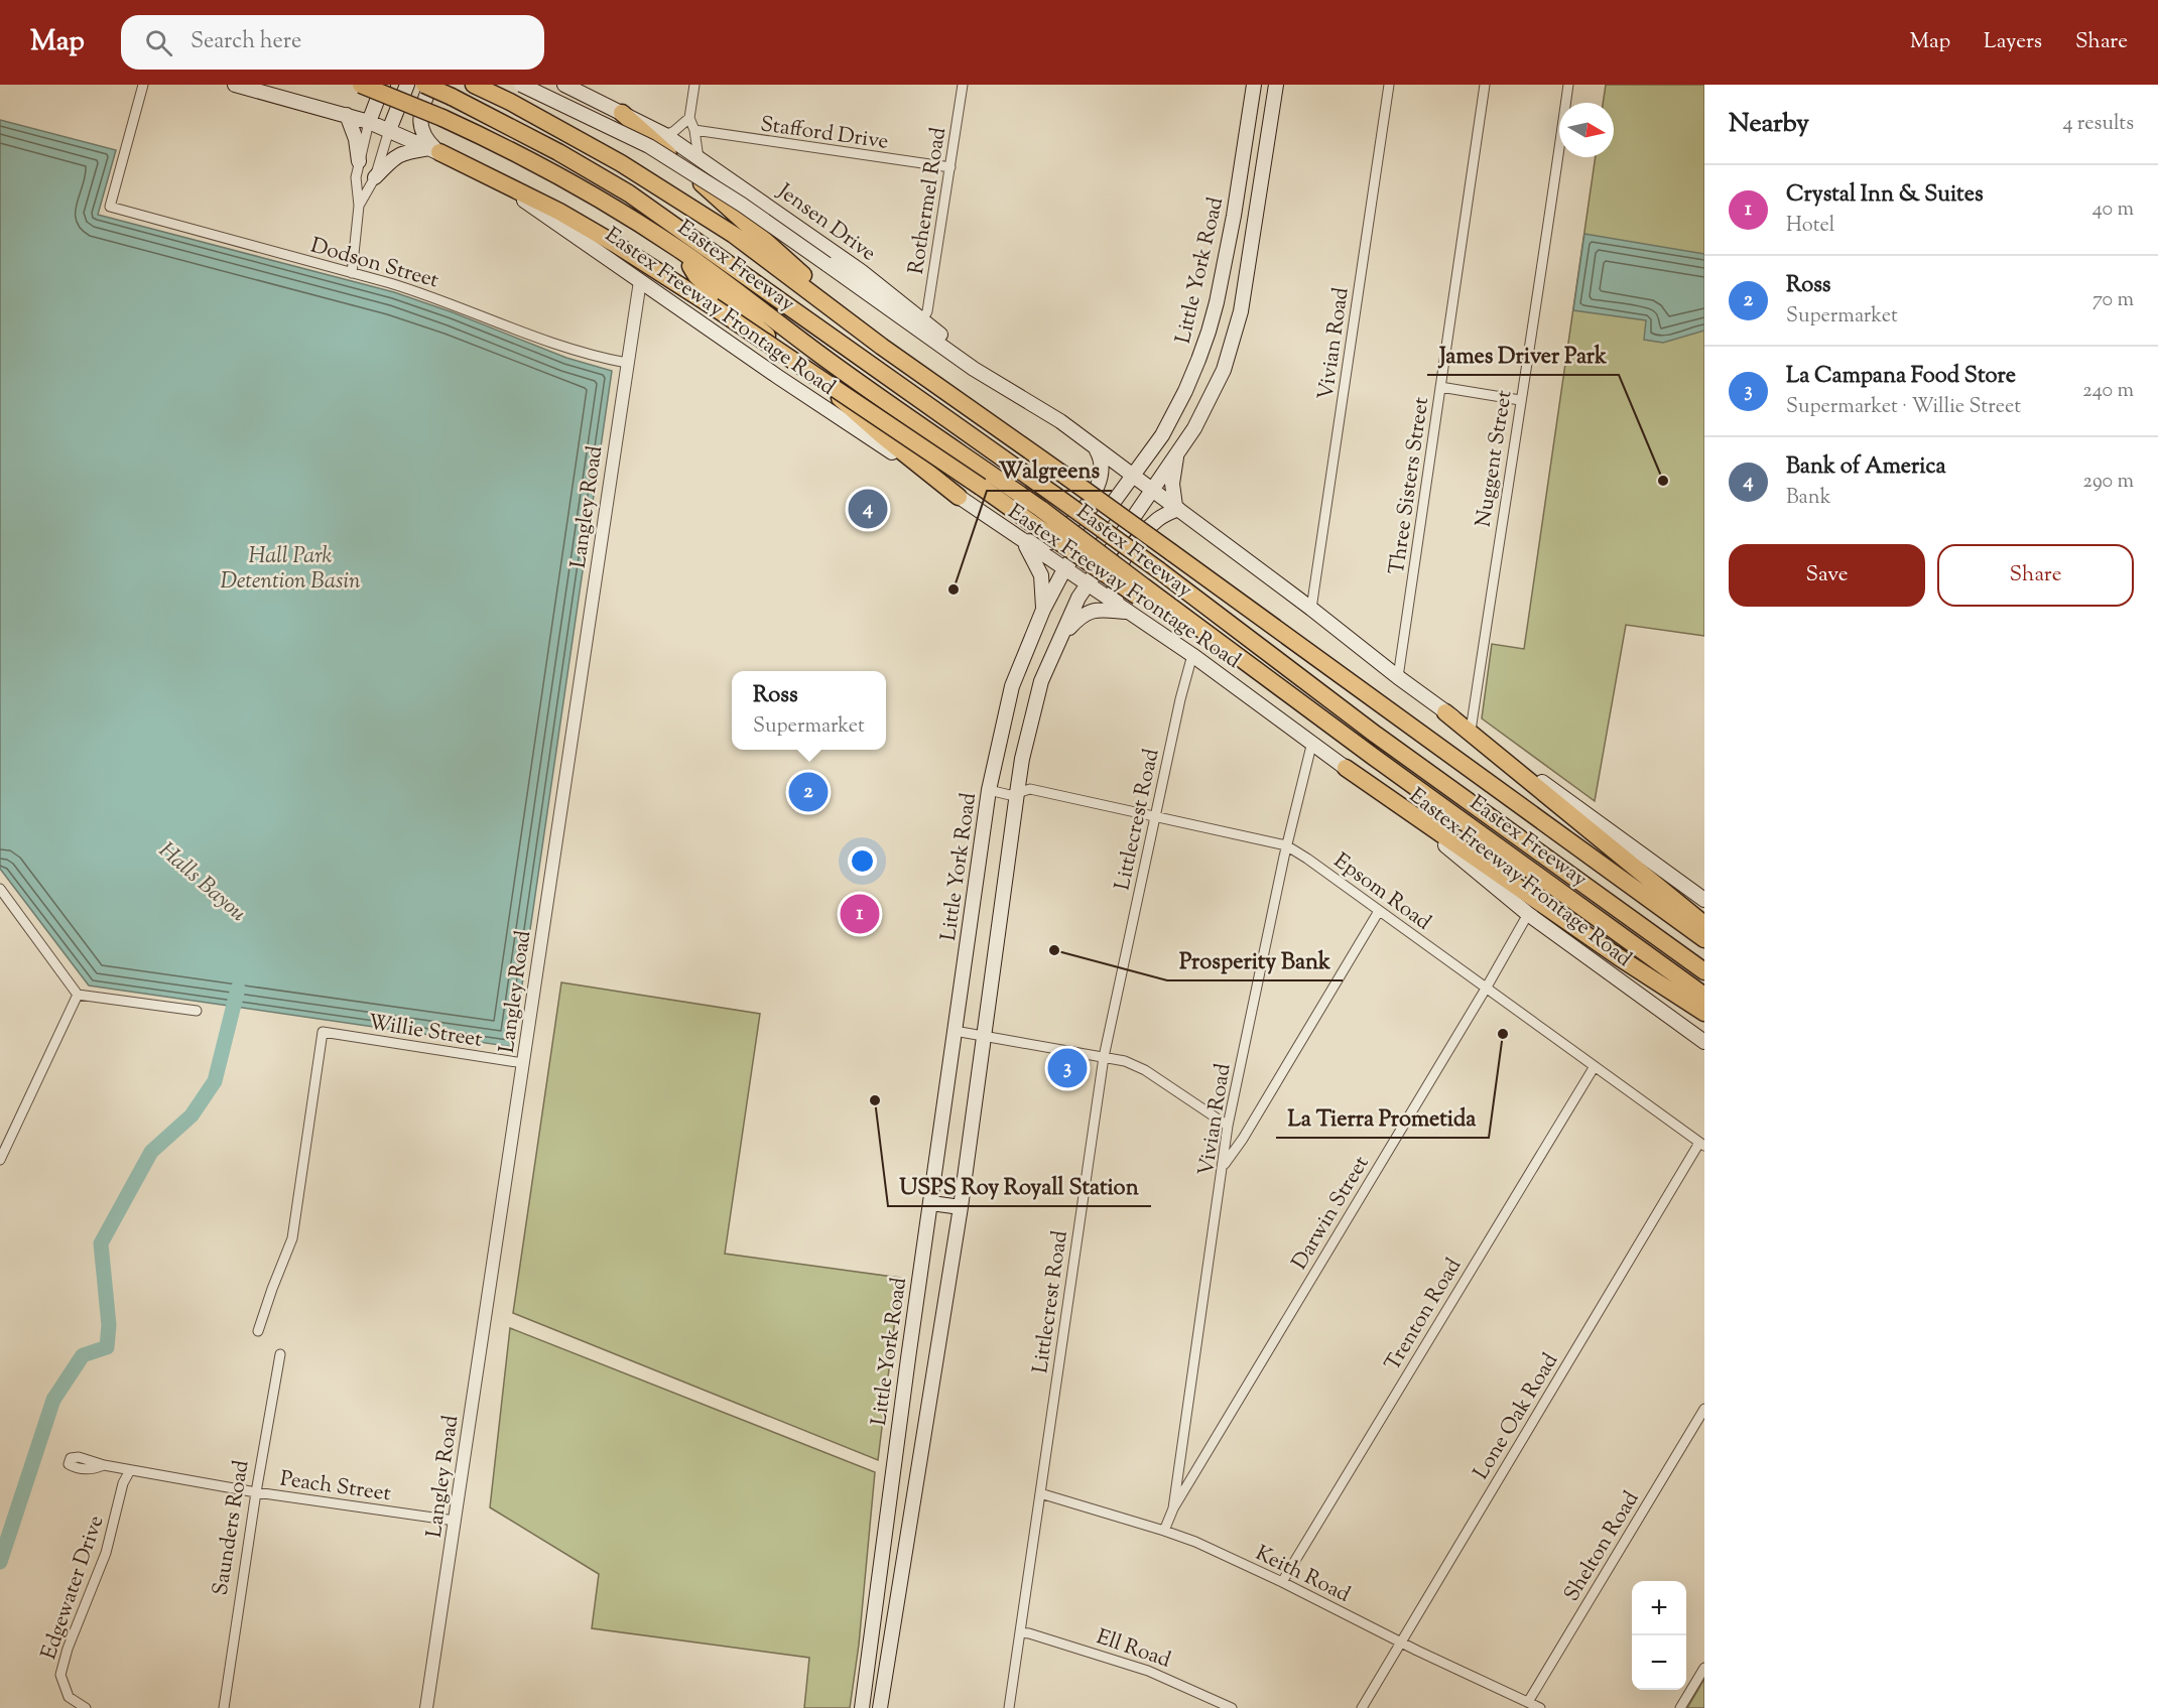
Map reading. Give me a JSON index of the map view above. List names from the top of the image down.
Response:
{
  "streets": {
    "highway": ["Eastex Freeway"],
    "main road": ["Jensen Drive", "Little York Road", "Eastex Freeway Frontage Road"],
    "street": [
      "Stafford Drive",
      "Rothermel Road",
      "Dodson Street",
      "Vivian Road",
      "Nuggent Street",
      "Three Sisters Street",
      "Langley Road",
      "Littlecrest Road",
      "Epsom Road",
      "Willie Street",
      "Darwin Street",
      "Trenton Road",
      "Lone Oak Road",
      "Peach Street",
      "Saunders Road",
      "Shelton Road",
      "Keith Road",
      "Edgewater Drive",
      "Ell Road"
    ]
  },
  "crossings": [
    ["Stafford Drive", "Rothermel Road"],
    ["Rothermel Road", "Jensen Drive"],
    ["Dodson Street", "Langley Road"],
    ["Little York Road", "Eastex Freeway Frontage Road"],
    ["Little York Road", "Epsom Road"],
    ["Eastex Freeway Frontage Road", "Vivian Road"],
    ["Eastex Freeway Frontage Road", "Langley Road"],
    ["Eastex Freeway Frontage Road", "Littlecrest Road"],
    ["Eastex Freeway Frontage Road", "Darwin Street"],
    ["Vivian Road", "Epsom Road"],
    ["Vivian Road", "Darwin Street"],
    ["Langley Road", "Willie Street"],
    ["Langley Road", "Peach Street"],
    ["Littlecrest Road", "Epsom Road"],
    ["Littlecrest Road", "Keith Road"],
    ["Littlecrest Road", "Ell Road"],
    ["Epsom Road", "Darwin Street"],
    ["Epsom Road", "Trenton Road"],
    ["Epsom Road", "Lone Oak Road"],
    ["Darwin Street", "Keith Road"],
    ["Trenton Road", "Keith Road"],
    ["Lone Oak Road", "Keith Road"],
    ["Peach Street", "Saunders Road"],
    ["Peach Street", "Edgewater Drive"],
    ["Shelton Road", "Keith Road"]
  ],
  "water": ["Hall Park Detention Basin", "Halls Bayou"],
  "places": [
    "James Driver Park",
    "Walgreens",
    "Prosperity Bank",
    "La Tierra Prometida",
    "USPS Roy Royall Station"
  ],
  "north": "right",
  "page": {
    "header": "Map",
    "search": "Search here",
    "nav": ["Map", "Layers", "Share"],
    "heading": ["Nearby", "4 results"],
    "list": [
      {
        "mark": "1",
        "name": "Crystal Inn & Suites",
        "note": "Hotel",
        "value": "40 m"
      },
      {
        "mark": "2",
        "name": "Ross",
        "note": "Supermarket",
        "value": "70 m"
      },
      {
        "mark": "3",
        "name": "La Campana Food Store",
        "note": "Supermarket · Willie Street",
        "value": "240 m"
      },
      {
        "mark": "4",
        "name": "Bank of America",
        "note": "Bank",
        "value": "290 m"
      }
    ],
    "pins": [
      "4",
      "2",
      "1",
      "3"
    ],
    "buttons": ["Save", "Share"],
    "popup": ["Ross", "Supermarket"],
    "map_buttons": ["+", "−"]
  }
}
